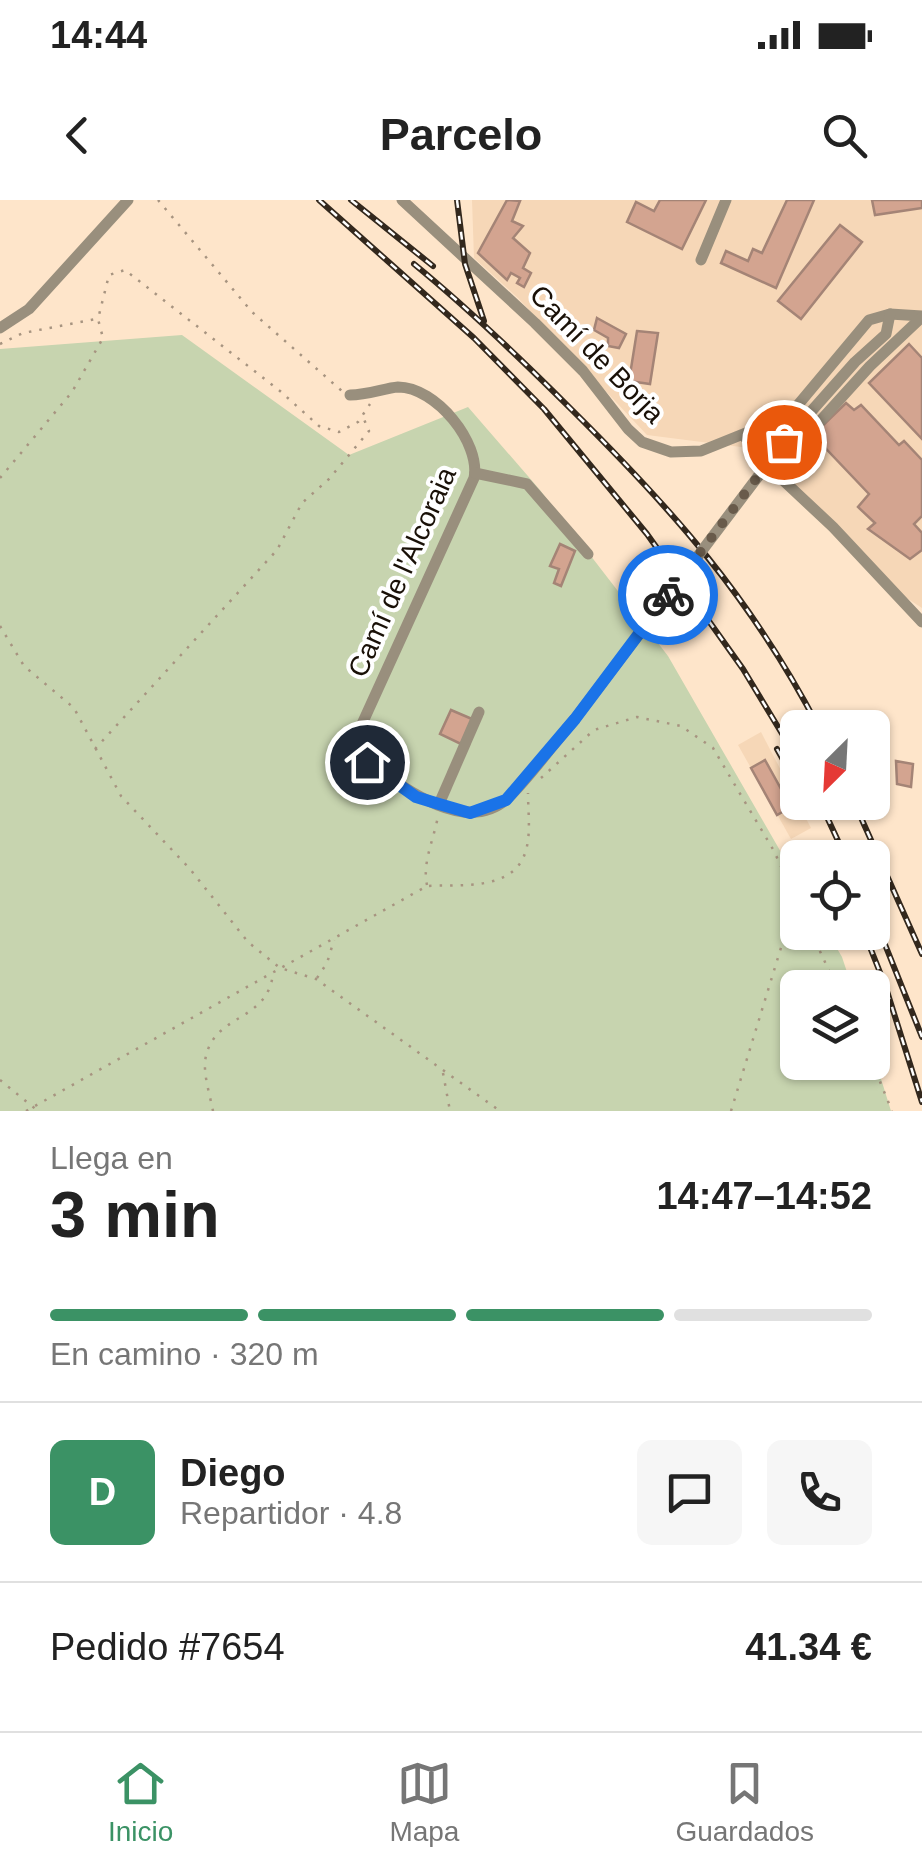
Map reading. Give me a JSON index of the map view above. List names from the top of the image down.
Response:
{
  "streets": {
    "street": ["Camí de Borja", "Camí de l'Alcoraia"]
  },
  "crossings": [
    ["Camí de Borja", "Camí de l'Alcoraia"]
  ],
  "north": "bottom left",
  "page": {
    "status": "14:44",
    "header": "Parcelo",
    "heading": ["3 min", "Llega en", "14:47–14:52"],
    "panel": [
      "Diego",
      "Repartidor · 4.8",
      "Pedido #7654",
      "41.34 €"
    ],
    "bar": "En camino · 320 m",
    "round": "D",
    "tabs": ["Inicio", "Mapa", "Guardados"]
  }
}
